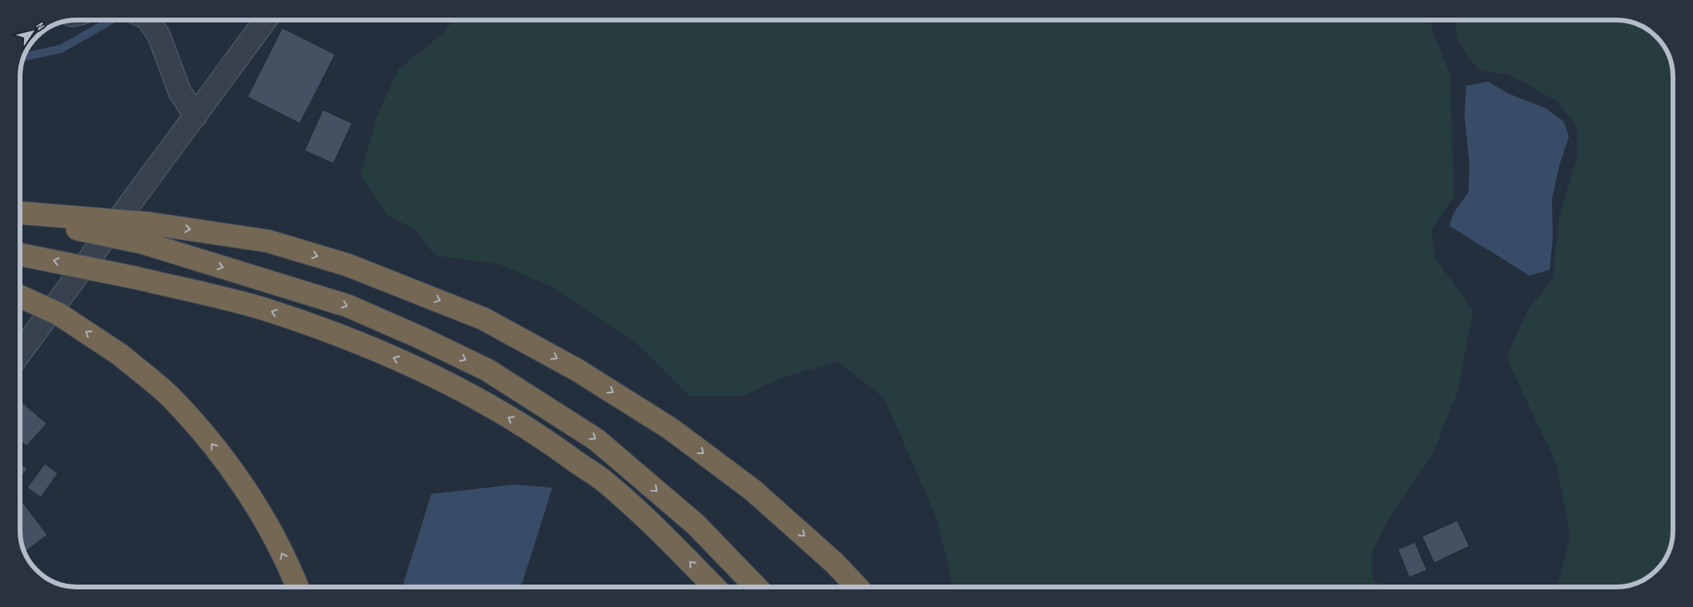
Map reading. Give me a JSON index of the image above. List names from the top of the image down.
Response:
{
  "north": "top right"
}
